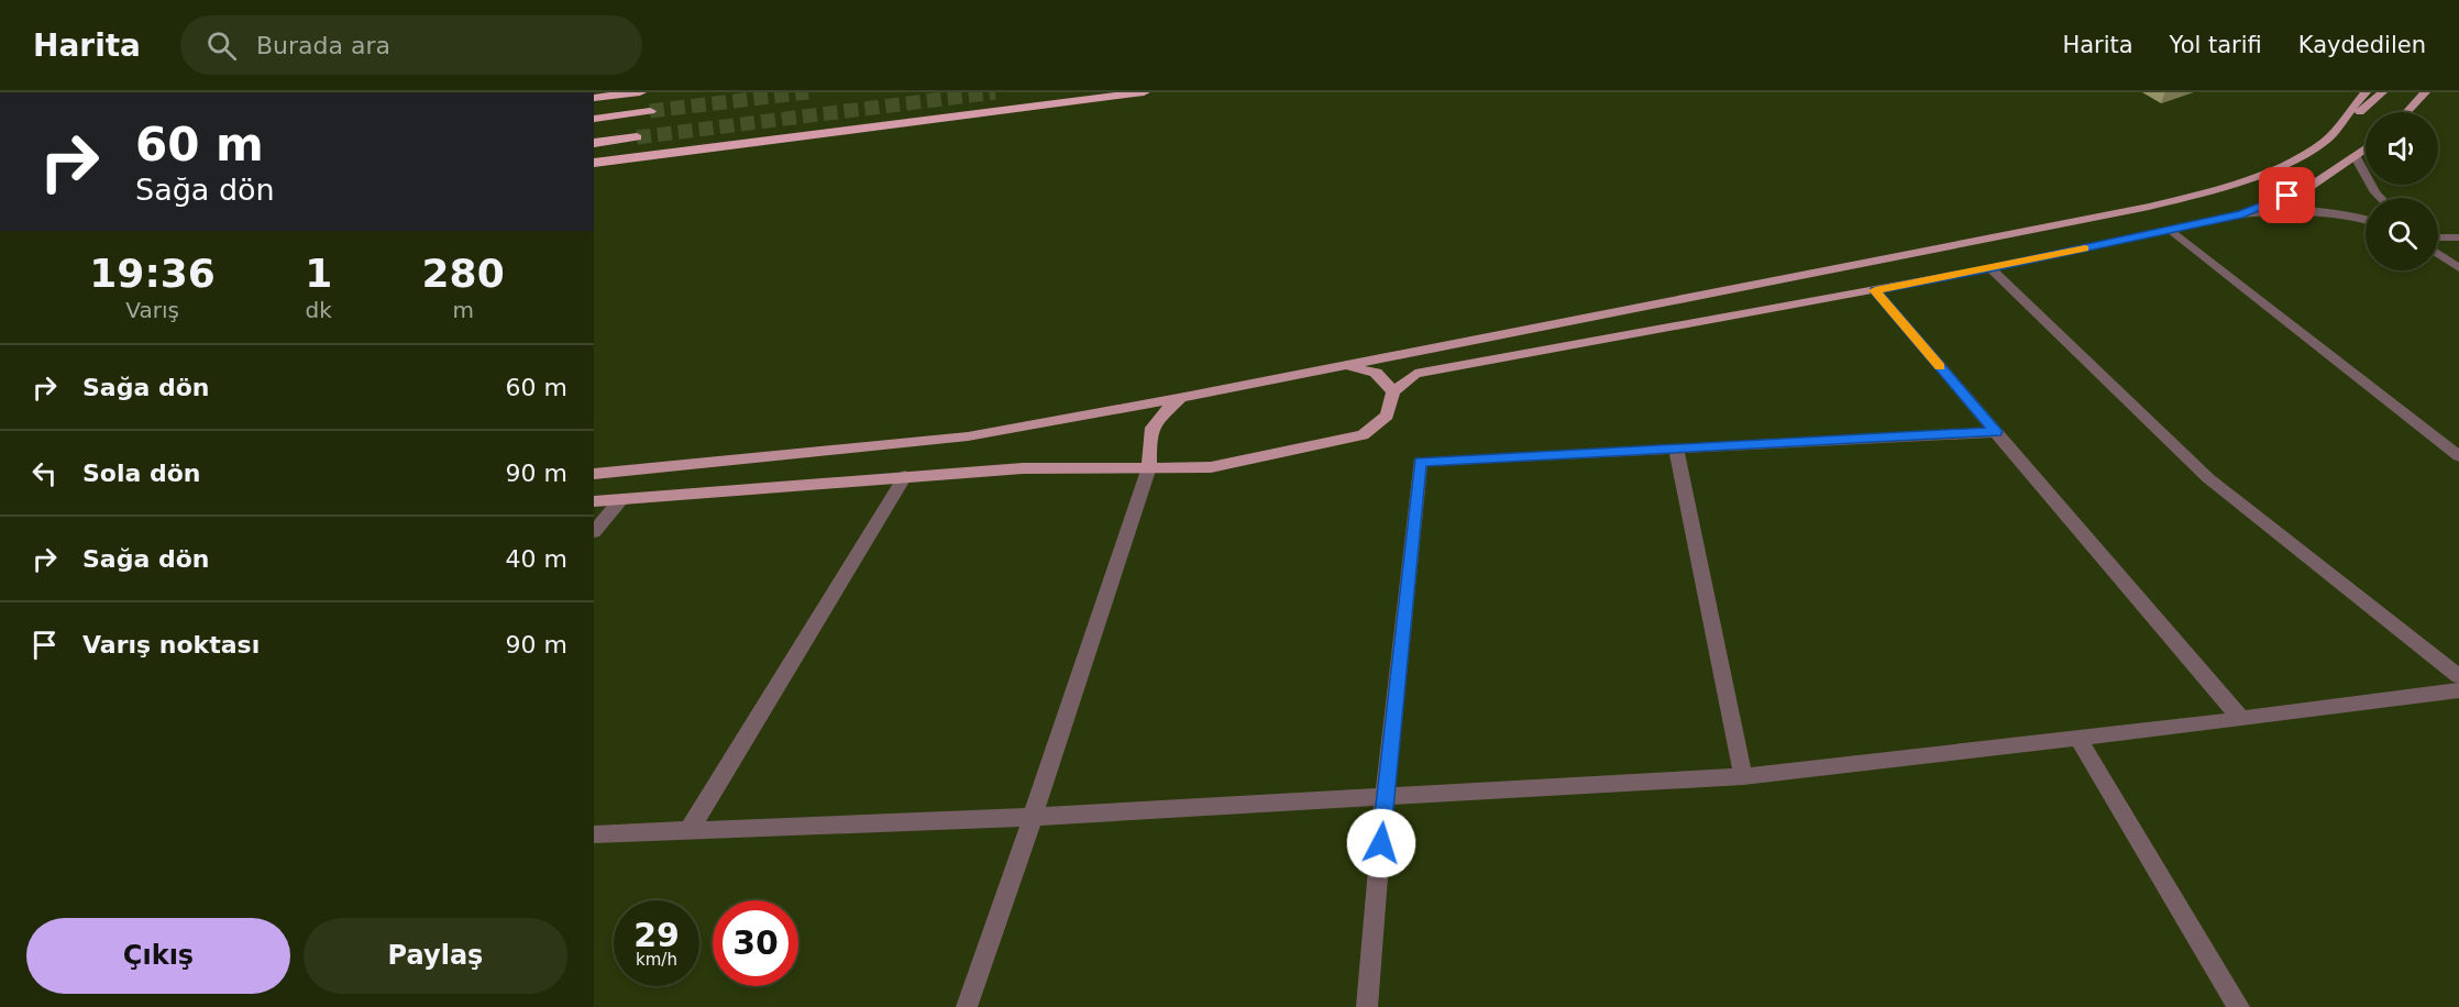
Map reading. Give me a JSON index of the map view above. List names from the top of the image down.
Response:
{
  "page": {
    "header": "Harita",
    "search": "Burada ara",
    "nav": ["Harita", "Yol tarifi", "Kaydedilen"],
    "turn": ["60 m", "Sağa dön"],
    "eta": [
      "19:36",
      "Varış",
      "1",
      "dk",
      "280",
      "m"
    ],
    "list": [
      {
        "name": "Sağa dön",
        "value": "60 m"
      },
      {
        "name": "Sola dön",
        "value": "90 m"
      },
      {
        "name": "Sağa dön",
        "value": "40 m"
      },
      {
        "name": "Varış noktası",
        "value": "90 m"
      }
    ],
    "speed": "29 km/h",
    "limit": "30",
    "buttons": ["Çıkış", "Paylaş"]
  }
}
